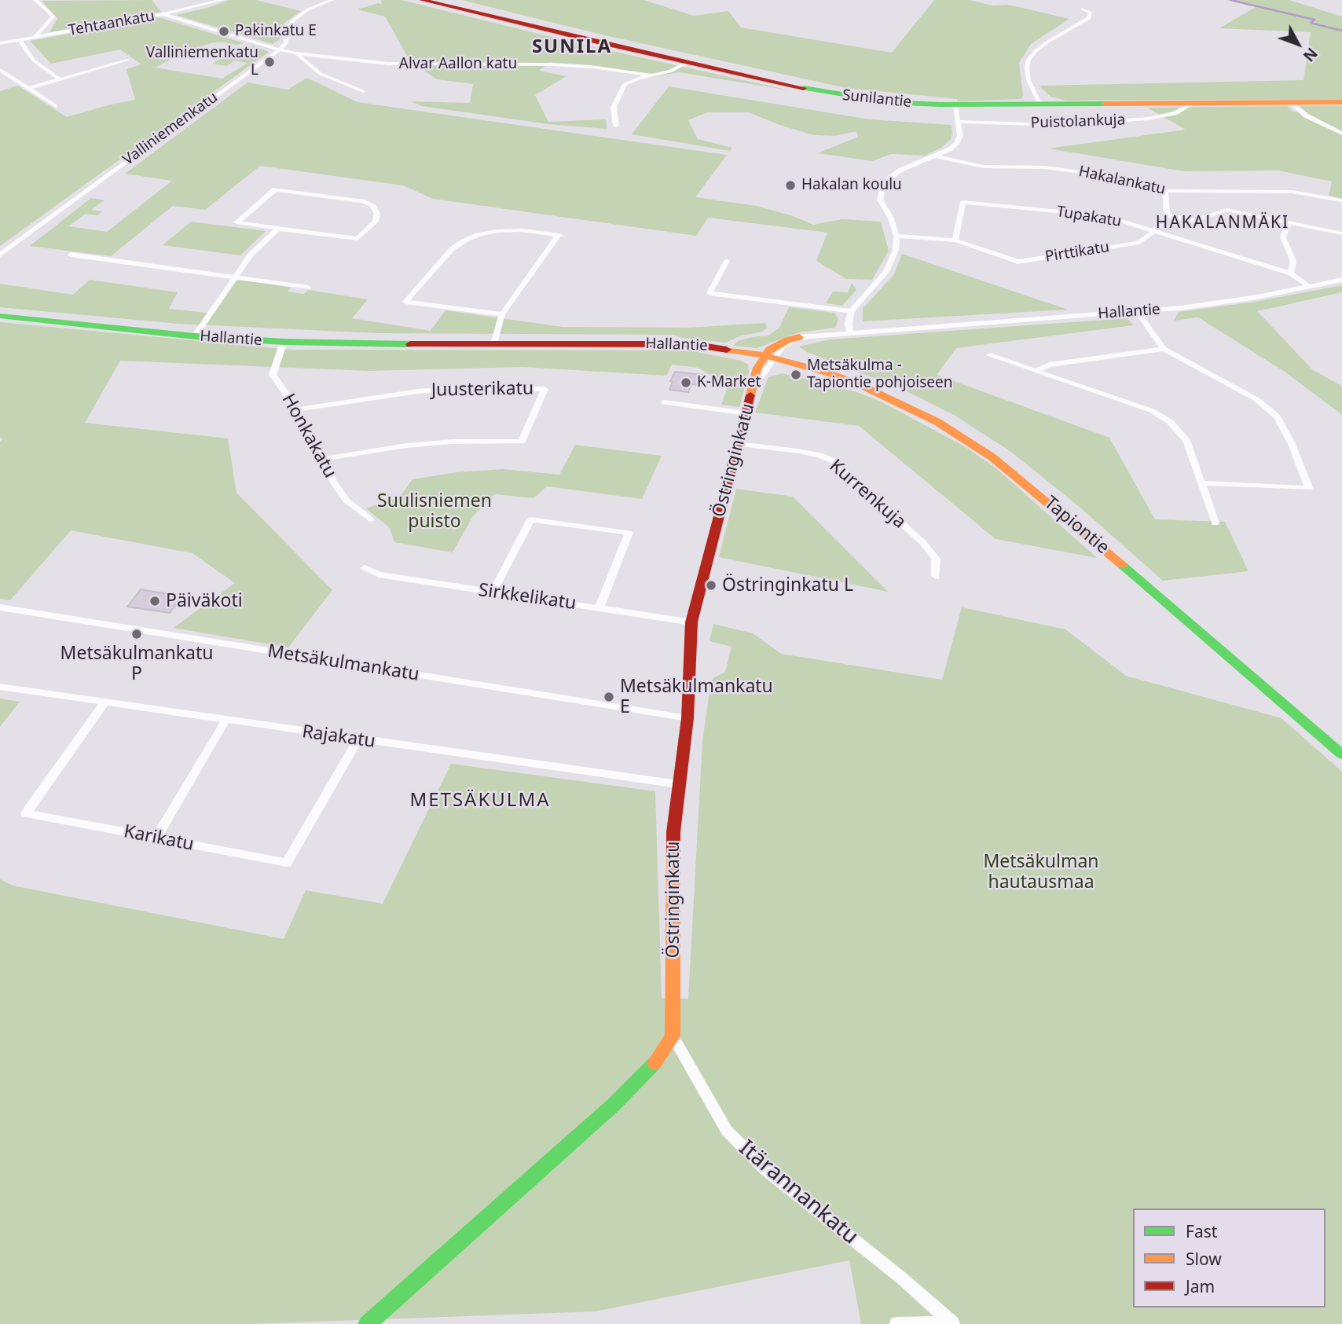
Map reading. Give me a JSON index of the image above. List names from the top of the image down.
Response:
{
  "streets": {
    "street": [
      "Tehtaankatu",
      "Alvar Aallon katu",
      "Sunilantie",
      "Puistolankuja",
      "Valliniemenkatu",
      "Hakalankatu",
      "Tupakatu",
      "Pirttikatu",
      "Hallantie",
      "Juusterikatu",
      "Honkakatu",
      "Östringinkatu",
      "Kurrenkuja",
      "Tapiontie",
      "Sirkkelikatu",
      "Metsäkulmankatu",
      "Rajakatu",
      "Karikatu",
      "Itärannankatu"
    ]
  },
  "crossings": [
    ["Tehtaankatu", "Alvar Aallon katu"],
    ["Alvar Aallon katu", "Valliniemenkatu"],
    ["Sunilantie", "Puistolankuja"],
    ["Tupakatu", "Pirttikatu"],
    ["Tupakatu", "Hallantie"],
    ["Hallantie", "Honkakatu"],
    ["Hallantie", "Östringinkatu"],
    ["Hallantie", "Tapiontie"],
    ["Juusterikatu", "Honkakatu"],
    ["Östringinkatu", "Kurrenkuja"],
    ["Östringinkatu", "Tapiontie"],
    ["Östringinkatu", "Sirkkelikatu"],
    ["Östringinkatu", "Metsäkulmankatu"],
    ["Östringinkatu", "Rajakatu"],
    ["Östringinkatu", "Itärannankatu"],
    ["Rajakatu", "Karikatu"]
  ],
  "districts": ["SUNILA", "HAKALANMÄKI", "METSÄKULMA"],
  "parks": ["Suulisniemen puisto", "Metsäkulman hautausmaa"],
  "places": [
    "Pakinkatu E",
    "Valliniemenkatu L",
    "Hakalan koulu",
    "Metsäkulma - Tapiontie pohjoiseen",
    "K-Market",
    "Östringinkatu L",
    "Päiväkoti",
    "Metsäkulmankatu P",
    "Metsäkulmankatu E"
  ],
  "legend": ["Fast", "Slow", "Jam"],
  "north": "bottom right"
}
